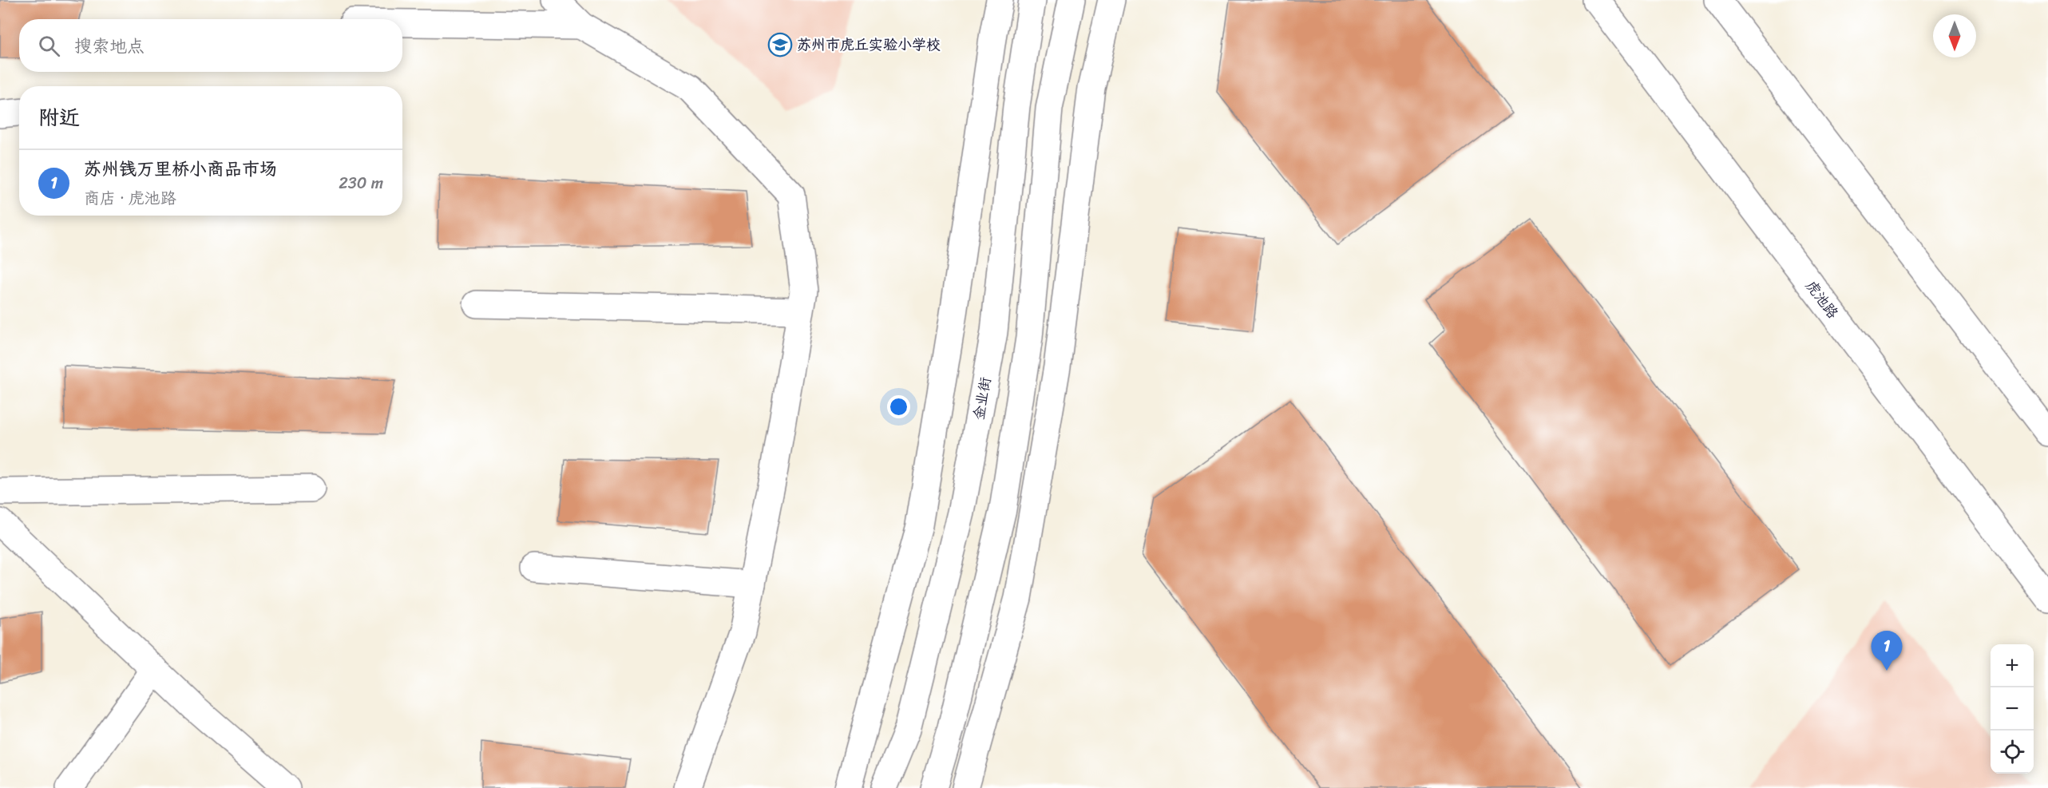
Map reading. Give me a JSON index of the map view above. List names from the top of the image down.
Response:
{
  "streets": {
    "main road": ["虎池路", "金业街"]
  },
  "places": {
    "school or university": ["苏州市虎丘实验小学校"]
  },
  "north": "bottom",
  "page": {
    "search": "搜索地点",
    "heading": "附近",
    "list": [
      {
        "mark": "1",
        "name": "苏州钱万里桥小商品市场",
        "note": "商店 · 虎池路",
        "value": "230 m"
      }
    ],
    "pins": "1",
    "map_buttons": ["+", "−"]
  }
}
